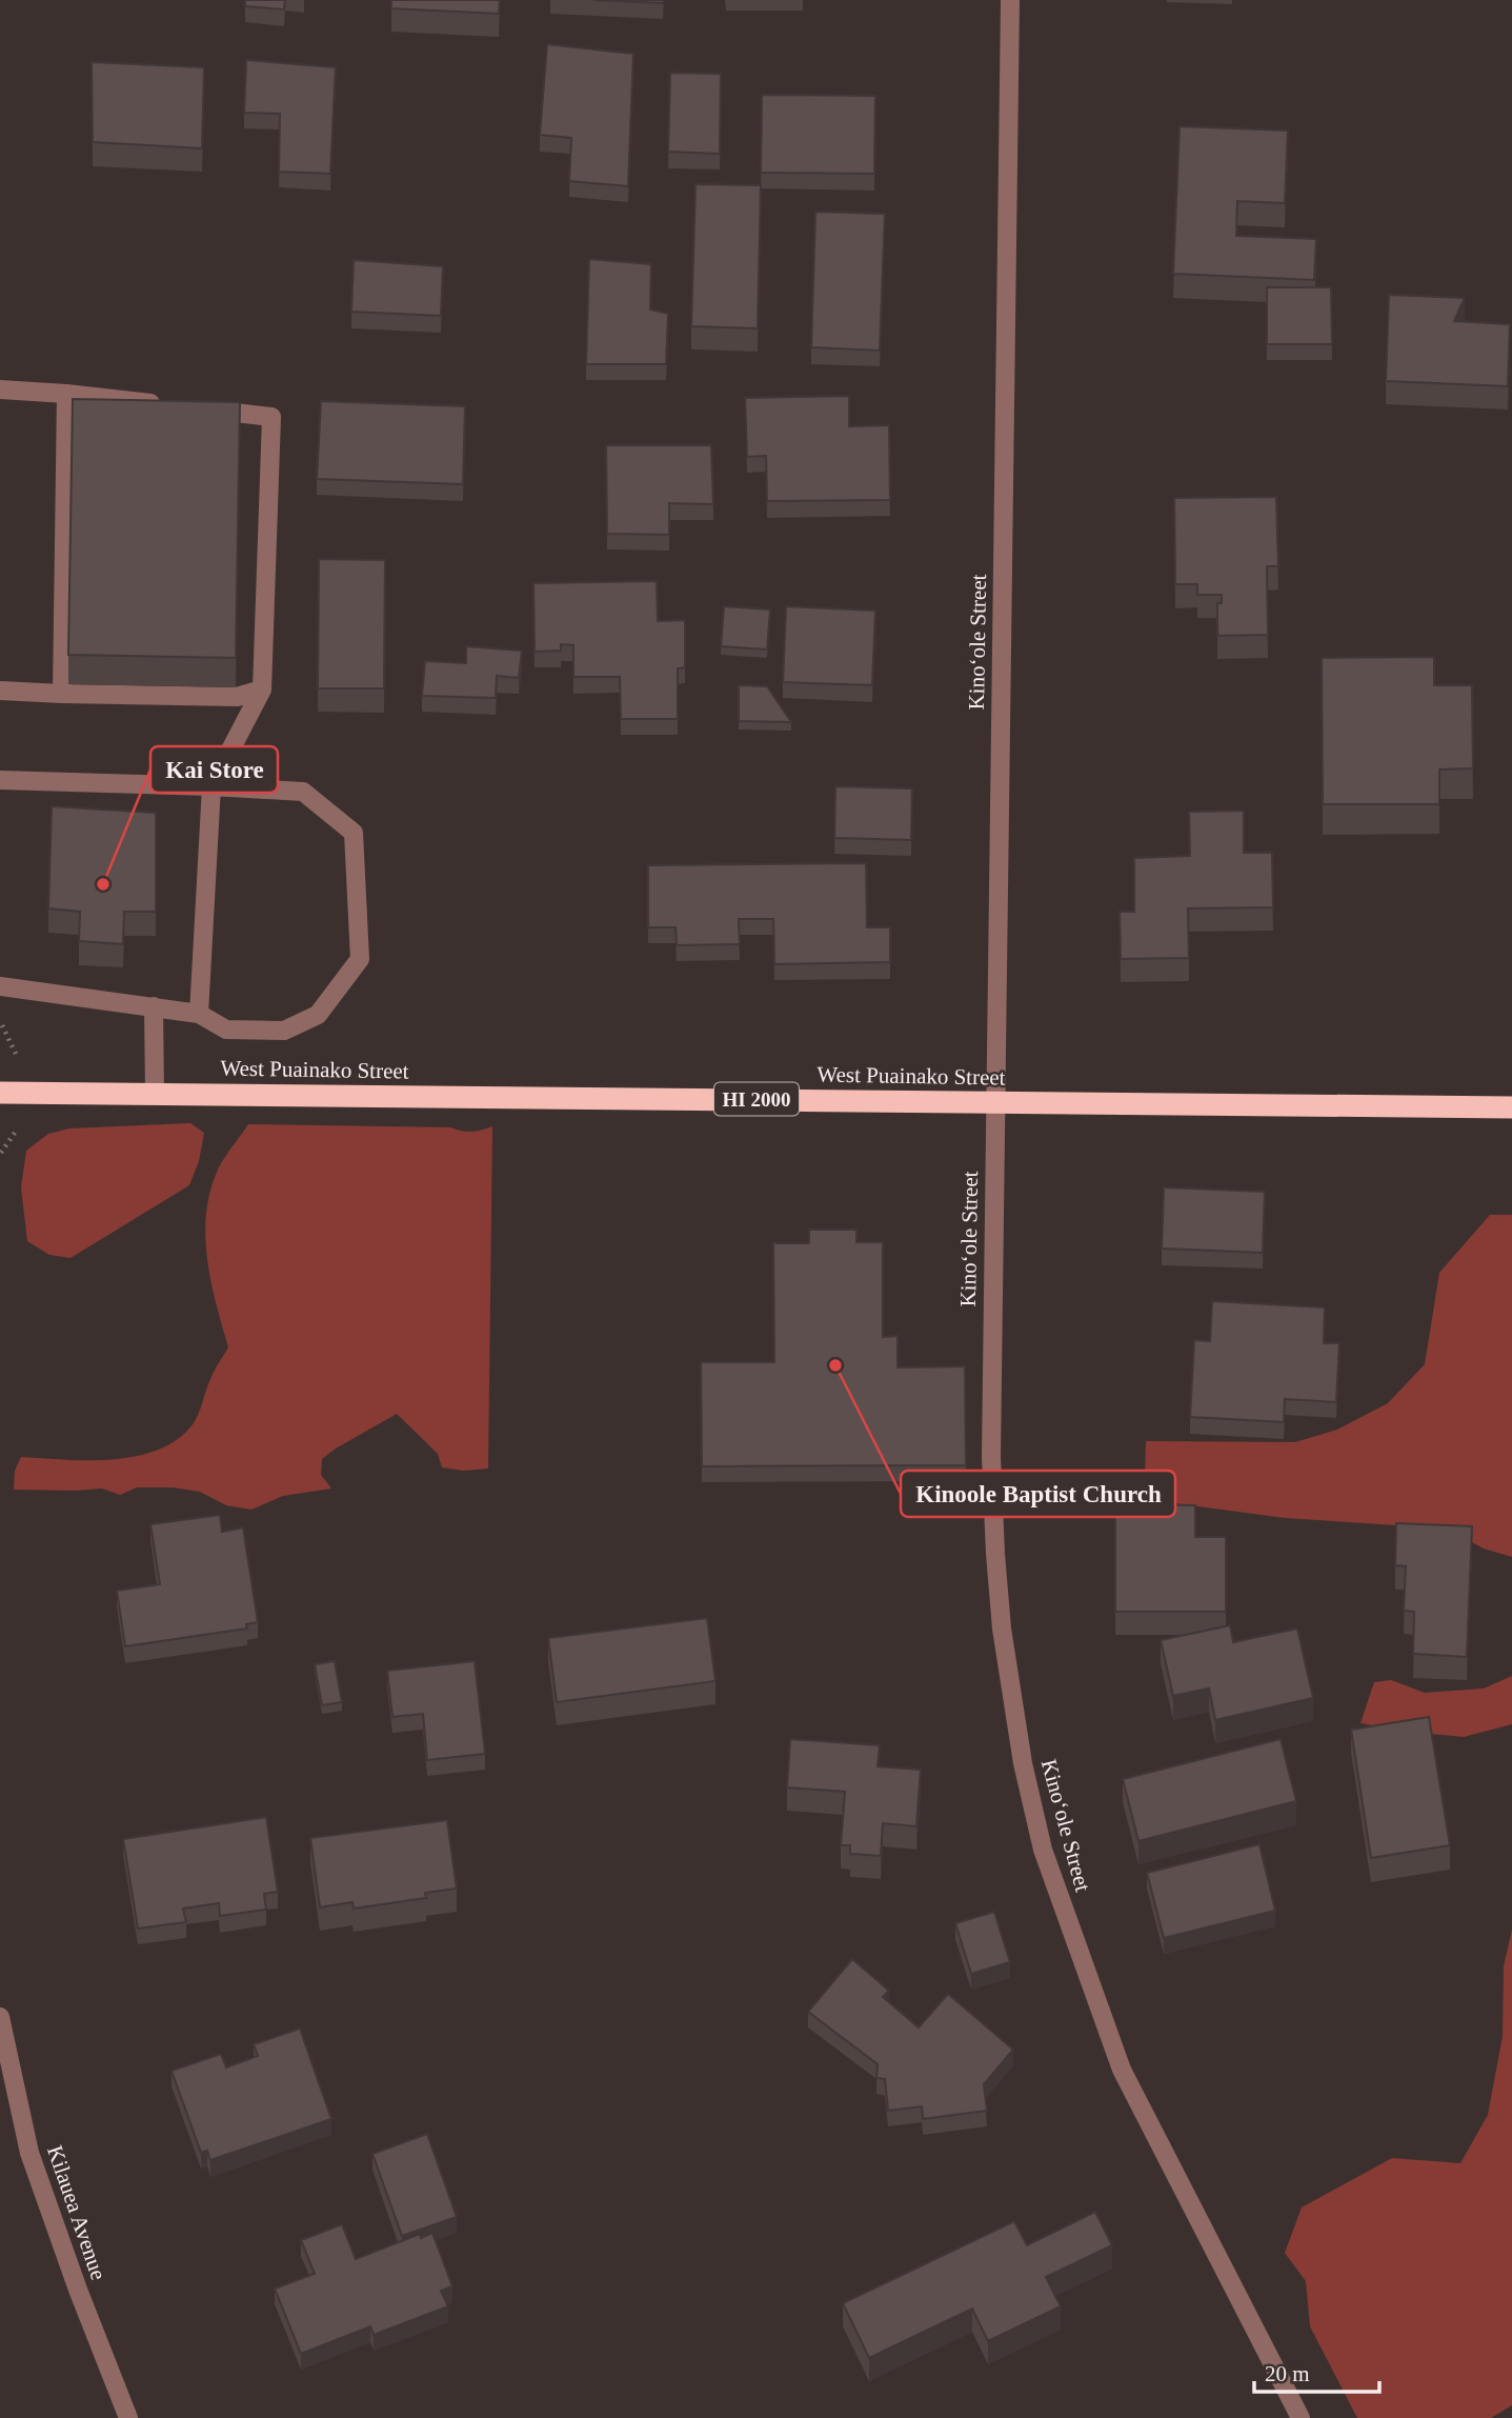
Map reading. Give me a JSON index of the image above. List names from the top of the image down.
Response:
{
  "streets": {
    "highway": ["West Puainako Street", "HI 2000"],
    "street": ["Kinoʻole Street", "Kilauea Avenue"]
  },
  "crossings": [
    ["Kinoʻole Street", "West Puainako Street"]
  ],
  "places": ["Kai Store", "Kinoole Baptist Church"],
  "scale_bar": "20 m"
}
